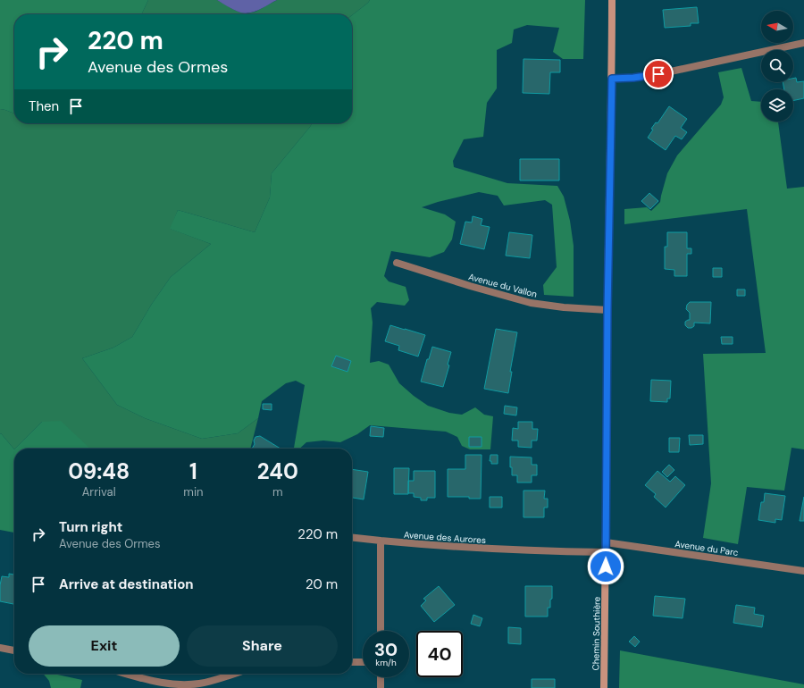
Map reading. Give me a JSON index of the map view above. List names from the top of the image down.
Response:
{
  "streets": {
    "street": [
      "Avenue du Vallon",
      "Avenue des Aurores",
      "Avenue du Parc",
      "Chemin Southière"
    ]
  },
  "crossings": [
    ["Avenue du Vallon", "Chemin Southière"],
    ["Avenue des Aurores", "Chemin Southière"],
    ["Avenue du Parc", "Chemin Southière"]
  ],
  "north": "left",
  "page": {
    "turn": ["220 m", "Avenue des Ormes"],
    "then": "Then",
    "eta": [
      "09:48",
      "Arrival",
      "1",
      "min",
      "240",
      "m"
    ],
    "list": [
      {
        "name": "Turn right",
        "note": "Avenue des Ormes",
        "value": "220 m"
      },
      {
        "name": "Arrive at destination",
        "value": "20 m"
      }
    ],
    "buttons": ["Exit", "Share"],
    "speed": "30 km/h",
    "limit": "40"
  }
}
